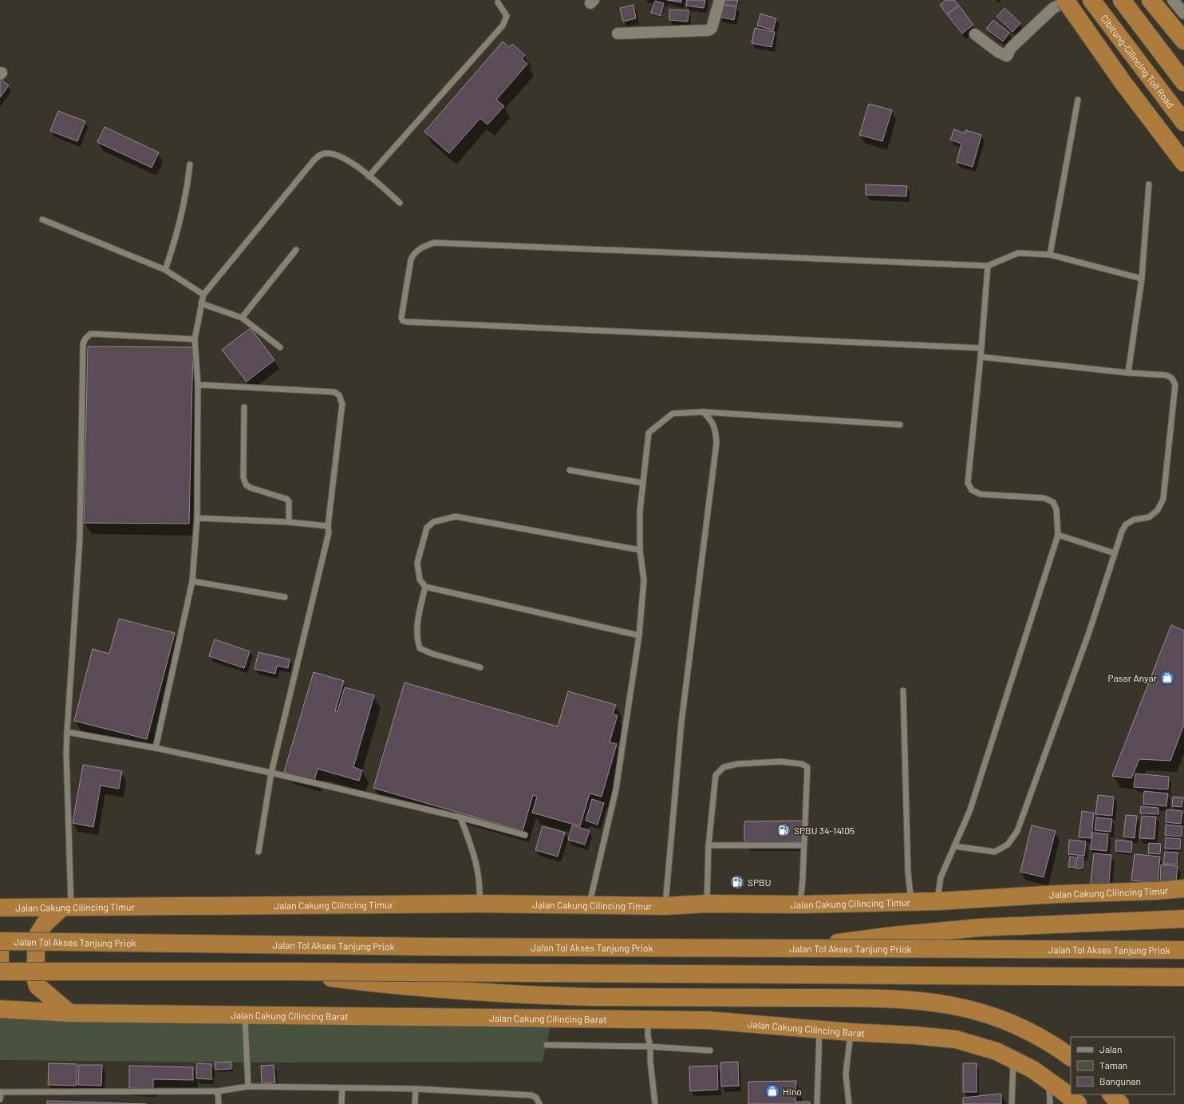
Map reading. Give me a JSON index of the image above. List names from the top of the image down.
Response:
{
  "streets": {
    "highway": [
      "Cibitung-Cilincing Toll Road",
      "Jalan Cakung Cilincing Timur",
      "Jalan Tol Akses Tanjung Priok",
      "Jalan Cakung Cilincing Barat"
    ]
  },
  "places": {
    "shop": ["Pasar Anyar", "Hino"],
    "fuel station": ["SPBU 34-14105", "SPBU"]
  },
  "legend": ["Jalan", "Taman", "Bangunan"]
}
